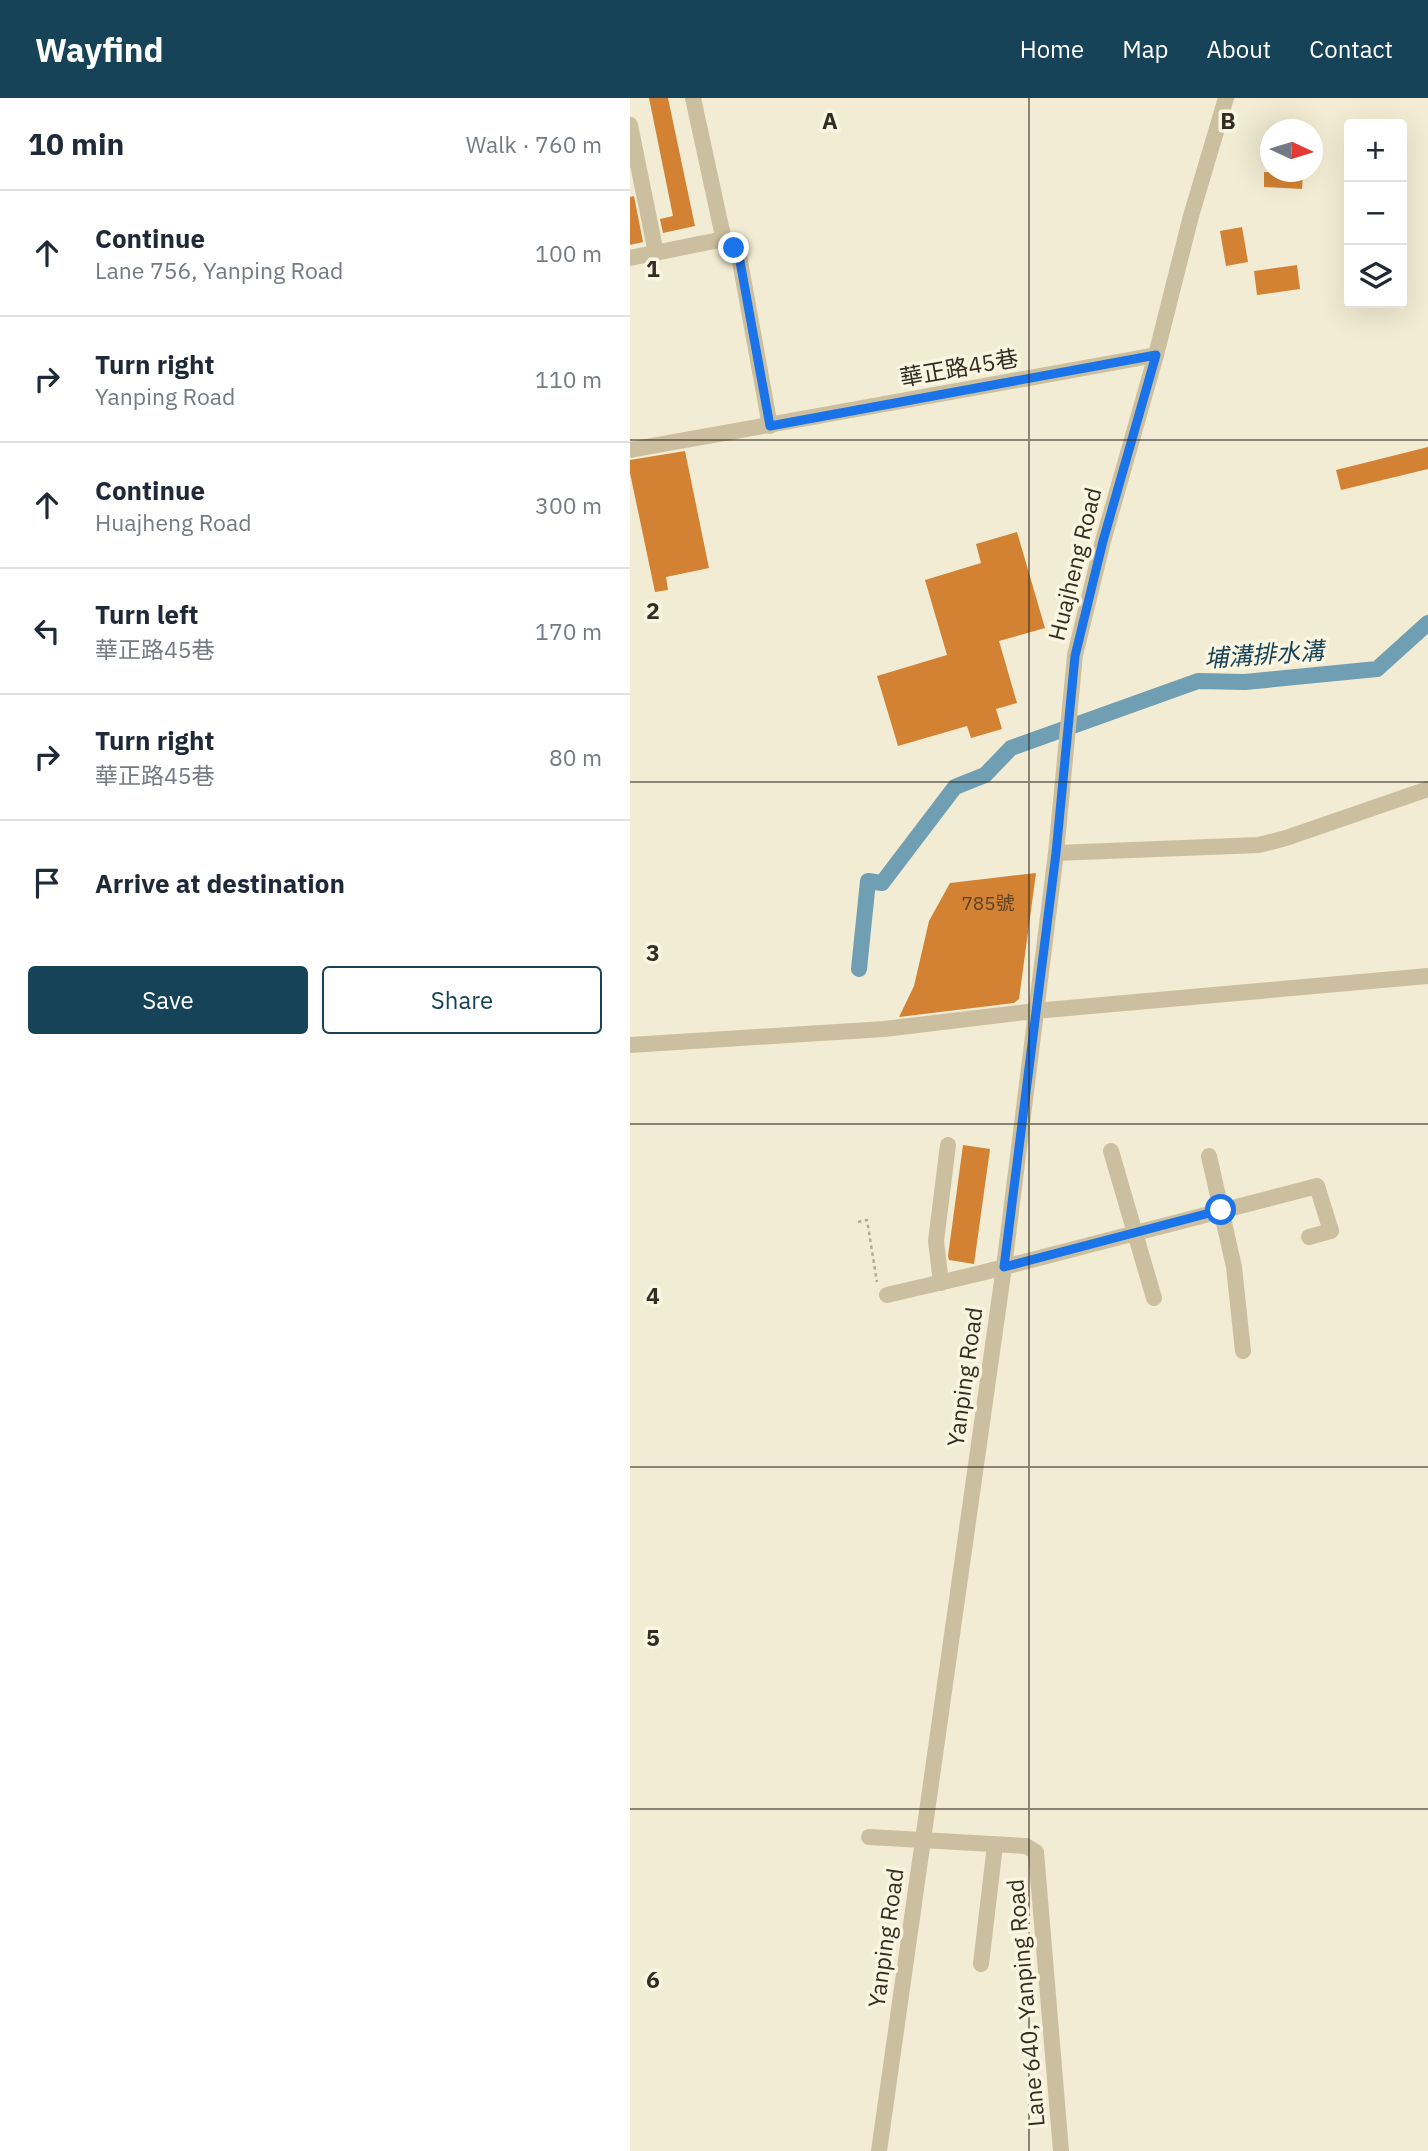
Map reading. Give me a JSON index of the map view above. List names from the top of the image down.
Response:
{
  "streets": {
    "street": [
      "華正路45巷",
      "Huajheng Road",
      "Yanping Road",
      "Lane 640, Yanping Road"
    ]
  },
  "crossings": [
    ["華正路45巷", "Huajheng Road"],
    ["Huajheng Road", "Yanping Road"],
    ["Yanping Road", "Lane 640, Yanping Road"]
  ],
  "water": ["埔溝排水溝"],
  "house_numbers": ["785號"],
  "north": "right",
  "page": {
    "header": "Wayfind",
    "nav": [
      "Home",
      "Map",
      "About",
      "Contact"
    ],
    "heading": ["10 min", "Walk · 760 m"],
    "map_buttons": ["+", "−"],
    "list": [
      ["Continue", "Lane 756, Yanping Road", "100 m"],
      ["Turn right", "Yanping Road", "110 m"],
      ["Continue", "Huajheng Road", "300 m"],
      ["Turn left", "華正路45巷", "170 m"],
      ["Turn right", "華正路45巷", "80 m"],
      "Arrive at destination"
    ],
    "buttons": ["Save", "Share"]
  },
  "grid": {
    "columns": ["A", "B"],
    "rows": [
      "1",
      "2",
      "3",
      "4",
      "5",
      "6"
    ]
  }
}
